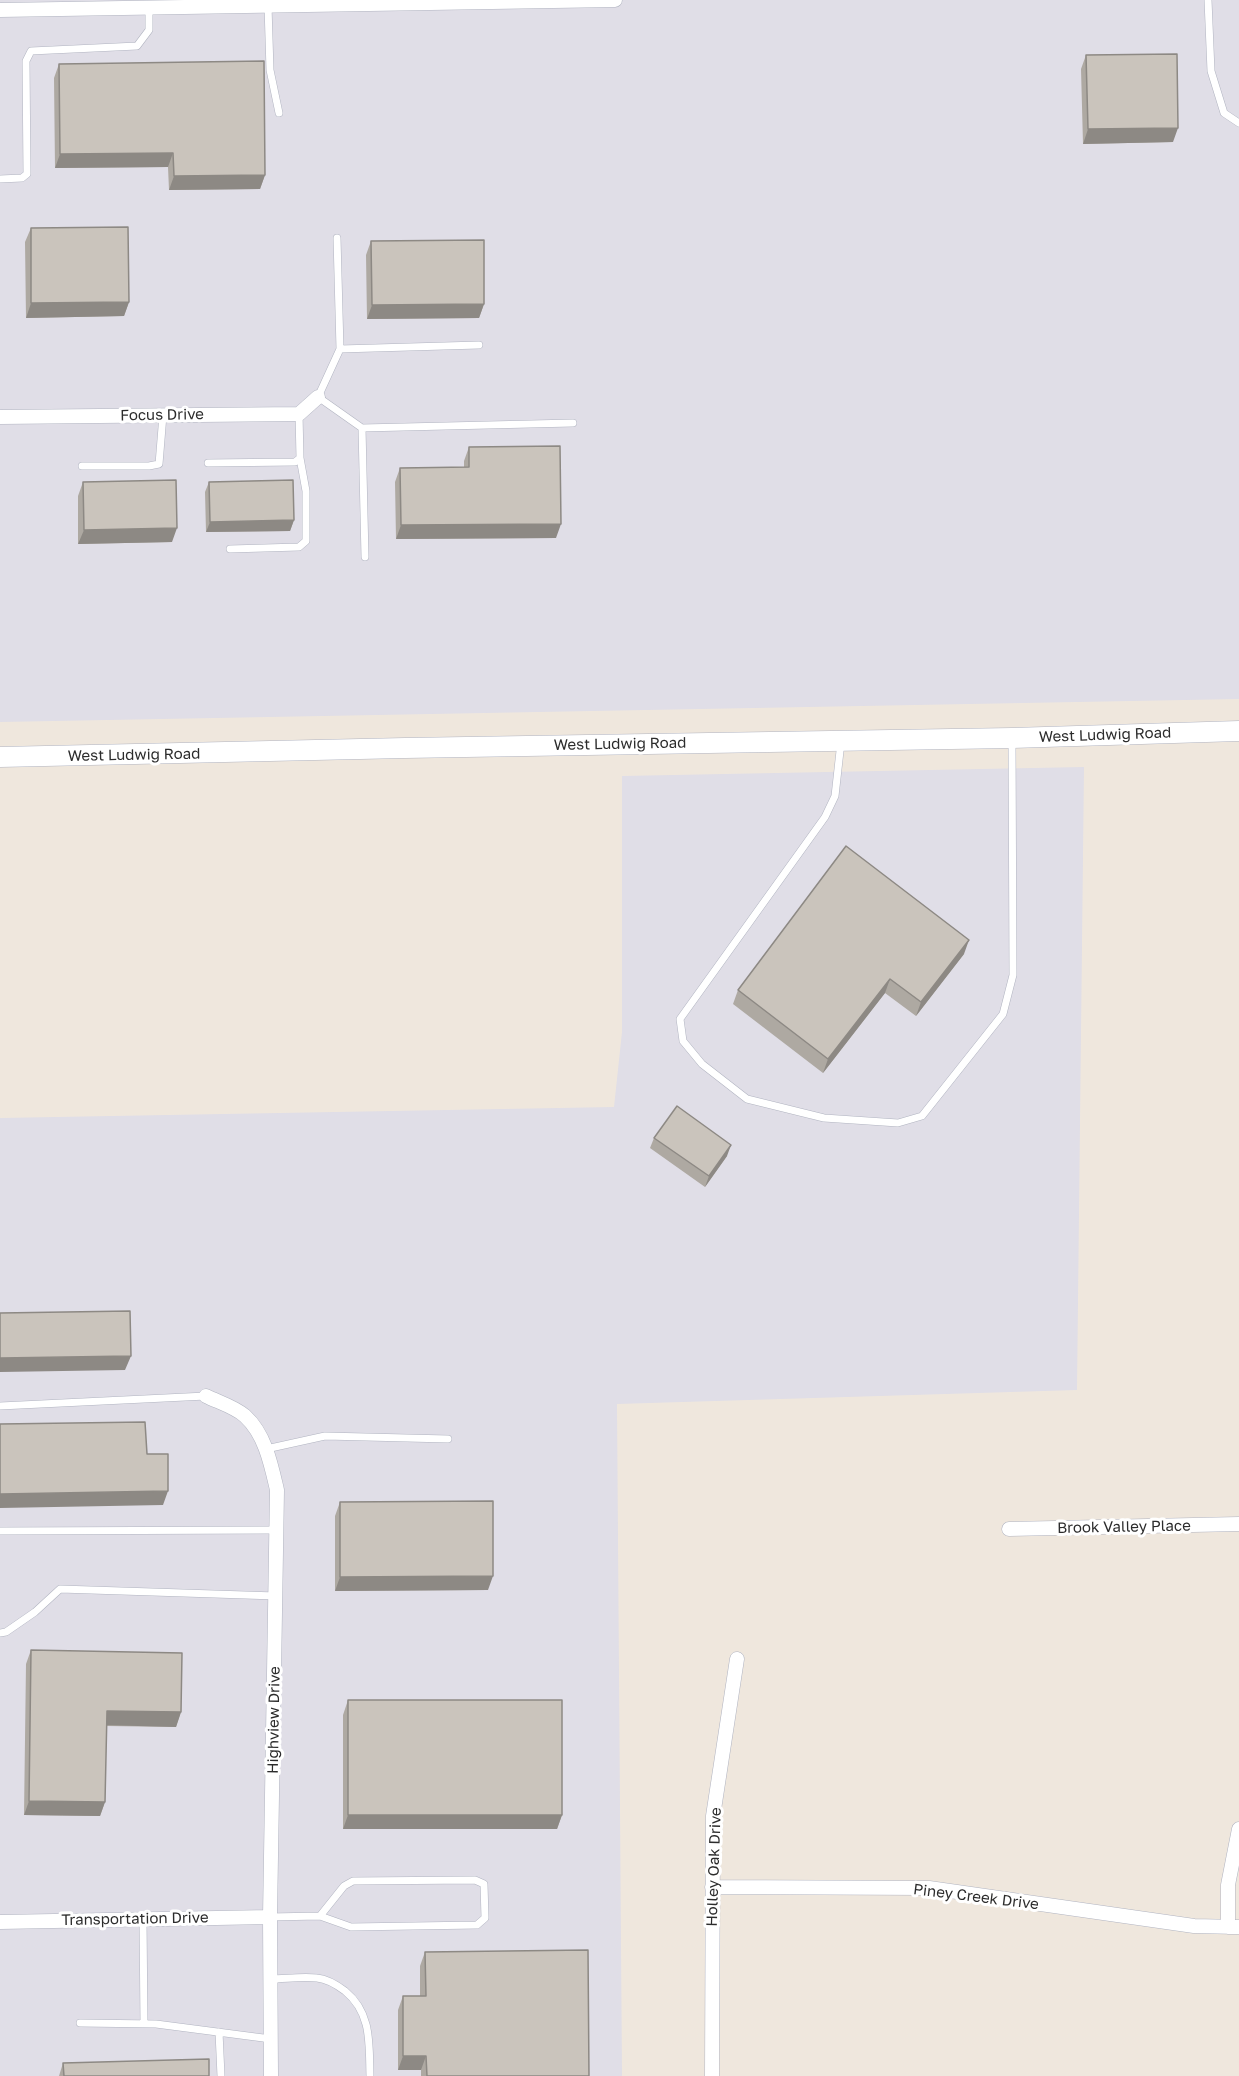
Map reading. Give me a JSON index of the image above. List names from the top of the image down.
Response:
{
  "streets": {
    "main road": ["West Ludwig Road"],
    "street": [
      "Focus Drive",
      "Brook Valley Place",
      "Highview Drive",
      "Holley Oak Drive",
      "Piney Creek Drive",
      "Transportation Drive"
    ]
  },
  "crossings": [
    ["Highview Drive", "Transportation Drive"],
    ["Holley Oak Drive", "Piney Creek Drive"]
  ]
}
